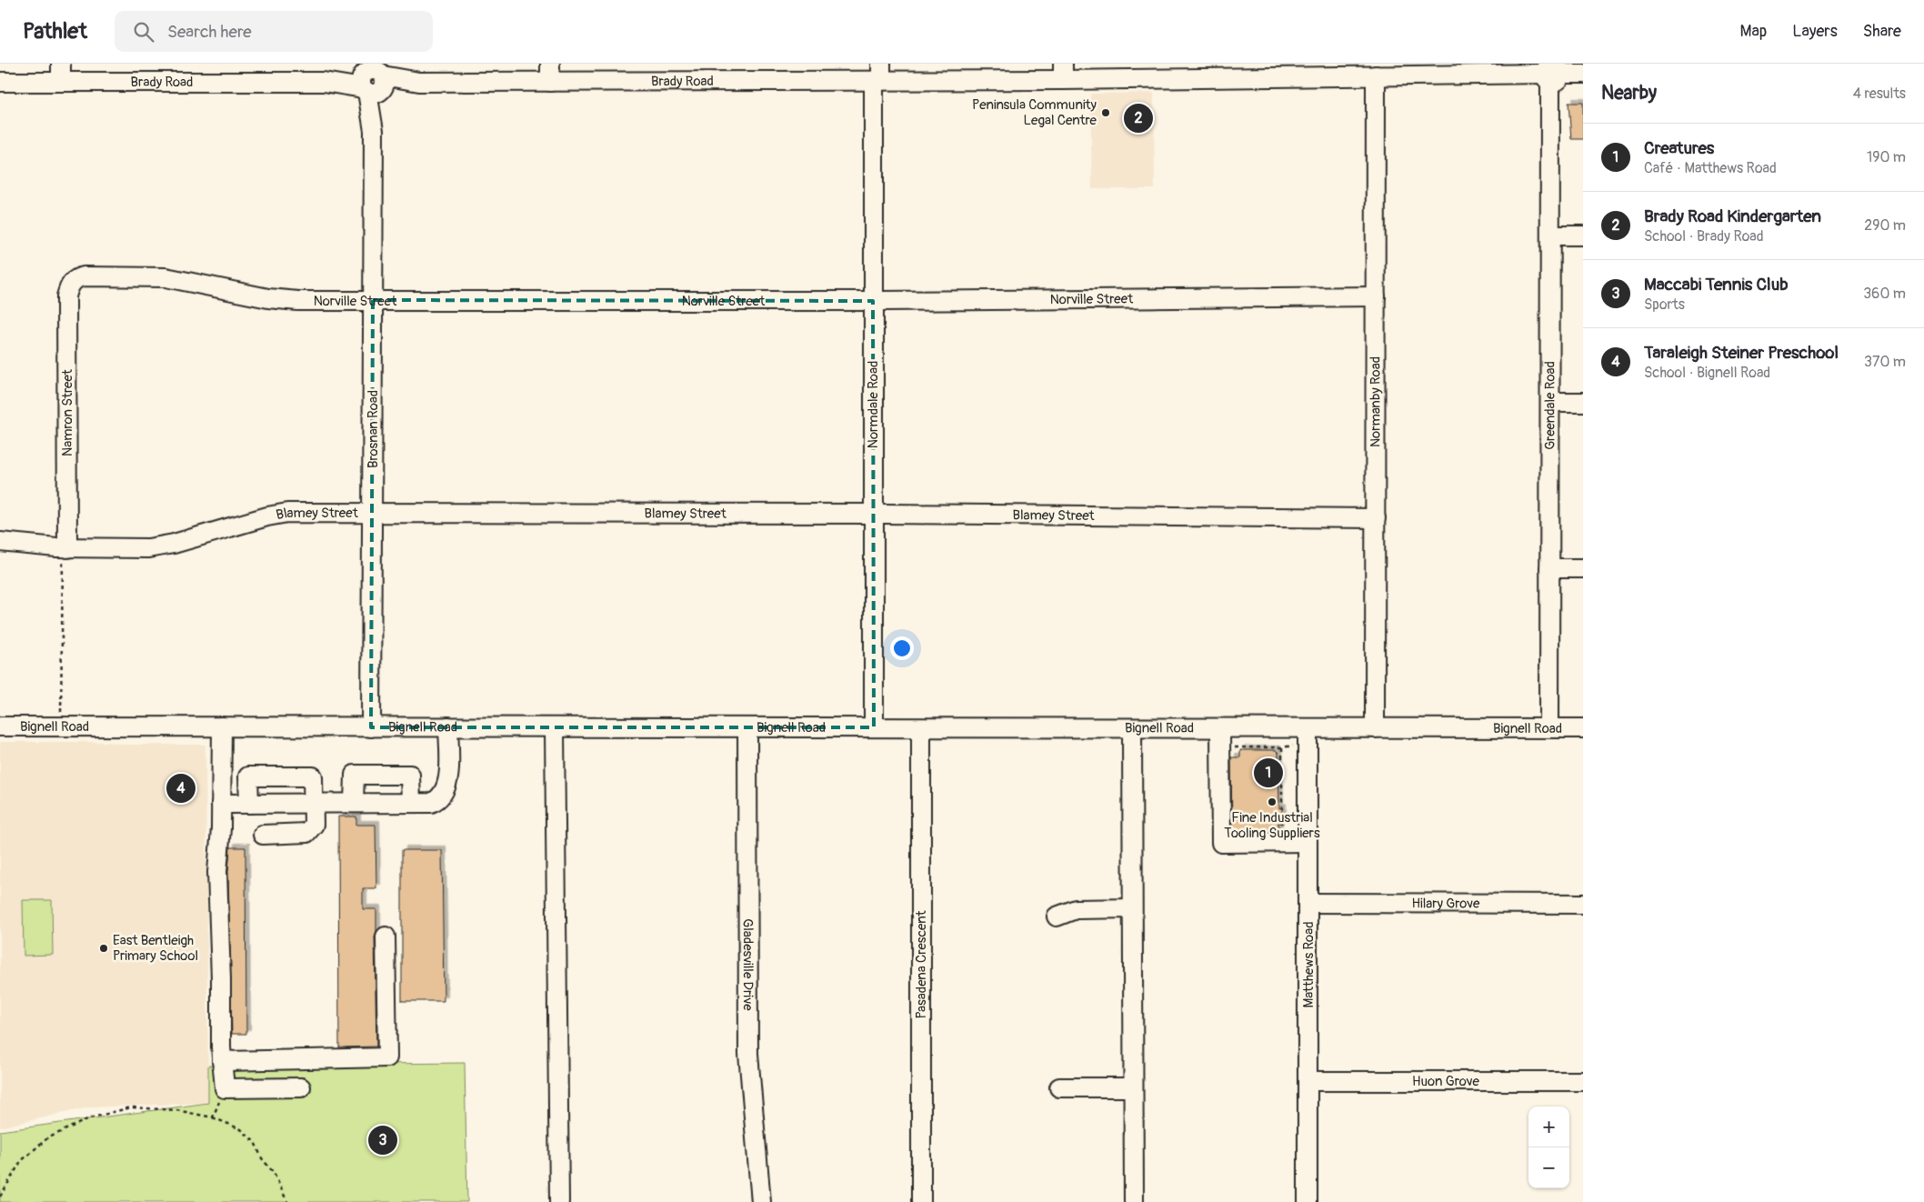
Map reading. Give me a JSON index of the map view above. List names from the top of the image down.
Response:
{
  "streets": {
    "street": [
      "Brady Road",
      "Norville Street",
      "Normanby Road",
      "Normdale Road",
      "Greendale Road",
      "Namron Street",
      "Brosnan Road",
      "Blamey Street",
      "Bignell Road",
      "Hilary Grove",
      "Gladesville Drive",
      "Pasadena Crescent",
      "Matthews Road",
      "Huon Grove"
    ]
  },
  "crossings": [
    ["Brady Road", "Normanby Road"],
    ["Brady Road", "Normdale Road"],
    ["Brady Road", "Greendale Road"],
    ["Brady Road", "Brosnan Road"],
    ["Norville Street", "Normanby Road"],
    ["Norville Street", "Normdale Road"],
    ["Norville Street", "Namron Street"],
    ["Norville Street", "Brosnan Road"],
    ["Normanby Road", "Blamey Street"],
    ["Normanby Road", "Bignell Road"],
    ["Normdale Road", "Blamey Street"],
    ["Normdale Road", "Bignell Road"],
    ["Greendale Road", "Bignell Road"],
    ["Namron Street", "Blamey Street"],
    ["Brosnan Road", "Blamey Street"],
    ["Brosnan Road", "Bignell Road"],
    ["Bignell Road", "Gladesville Drive"],
    ["Bignell Road", "Pasadena Crescent"],
    ["Bignell Road", "Matthews Road"],
    ["Hilary Grove", "Matthews Road"],
    ["Matthews Road", "Huon Grove"]
  ],
  "places": ["Peninsula Community Legal Centre", "Fine Industrial Tooling Suppliers", "East Bentleigh Primary School"],
  "page": {
    "header": "Pathlet",
    "search": "Search here",
    "nav": ["Map", "Layers", "Share"],
    "heading": ["Nearby", "4 results"],
    "pins": [
      "2",
      "1",
      "4",
      "3"
    ],
    "list": [
      {
        "mark": "1",
        "name": "Creatures",
        "note": "Café · Matthews Road",
        "value": "190 m"
      },
      {
        "mark": "2",
        "name": "Brady Road Kindergarten",
        "note": "School · Brady Road",
        "value": "290 m"
      },
      {
        "mark": "3",
        "name": "Maccabi Tennis Club",
        "note": "Sports",
        "value": "360 m"
      },
      {
        "mark": "4",
        "name": "Taraleigh Steiner Preschool",
        "note": "School · Bignell Road",
        "value": "370 m"
      }
    ],
    "map_buttons": ["+", "−"]
  }
}
